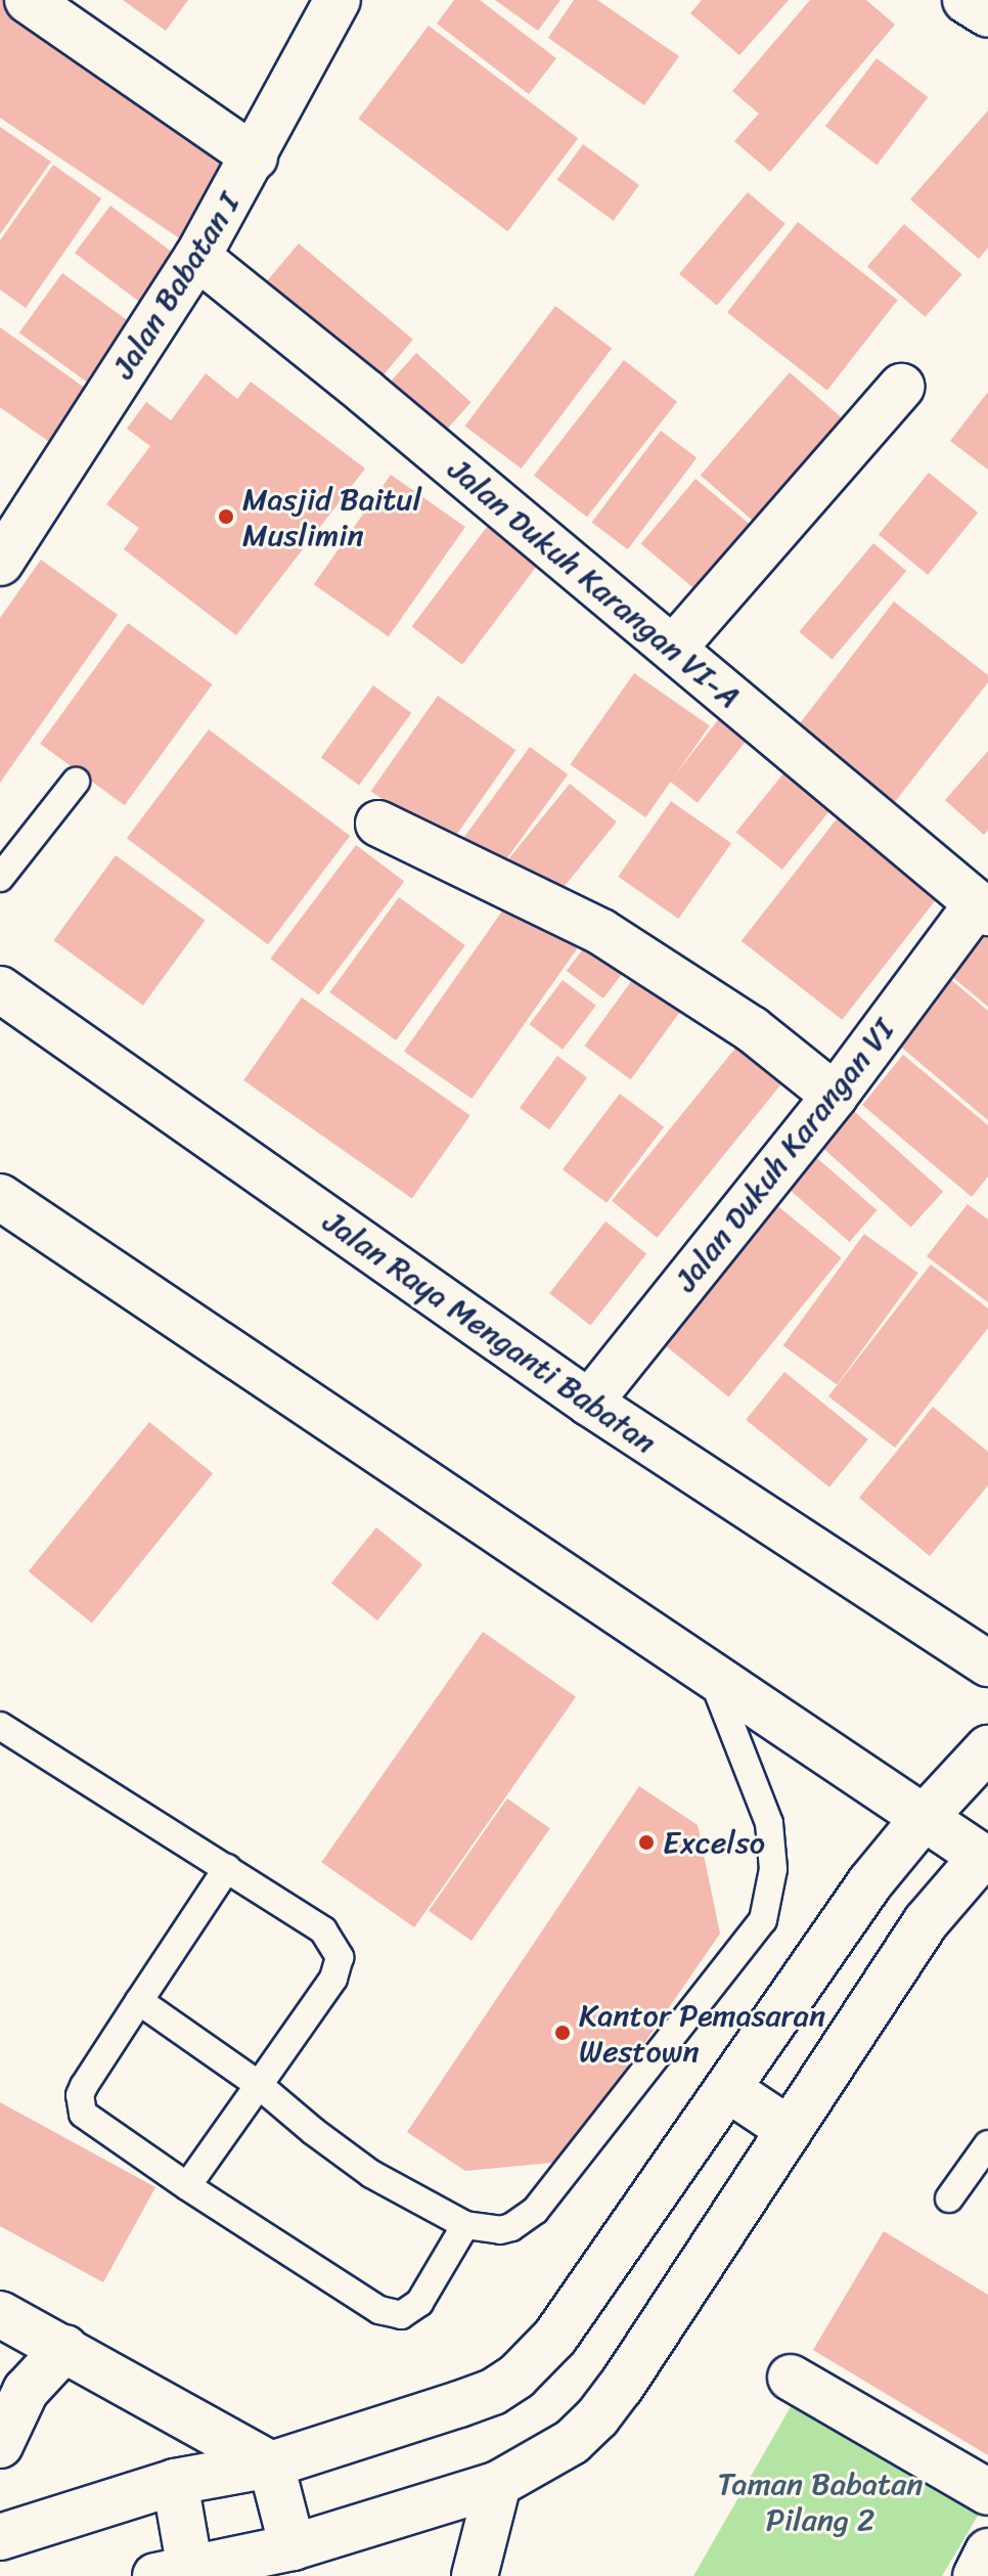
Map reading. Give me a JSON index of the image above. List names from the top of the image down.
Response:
{
  "streets": {
    "street": [
      "Jalan Babatan I",
      "Jalan Dukuh Karangan VI-A",
      "Jalan Dukuh Karangan VI",
      "Jalan Raya Menganti Babatan"
    ]
  },
  "crossings": [
    ["Jalan Babatan I", "Jalan Dukuh Karangan VI-A"],
    ["Jalan Dukuh Karangan VI-A", "Jalan Dukuh Karangan VI"],
    ["Jalan Dukuh Karangan VI", "Jalan Raya Menganti Babatan"]
  ],
  "parks": ["Taman Babatan Pilang 2"],
  "places": ["Masjid Baitul Muslimin", "Excelso", "Kantor Pemasaran Westown"]
}
